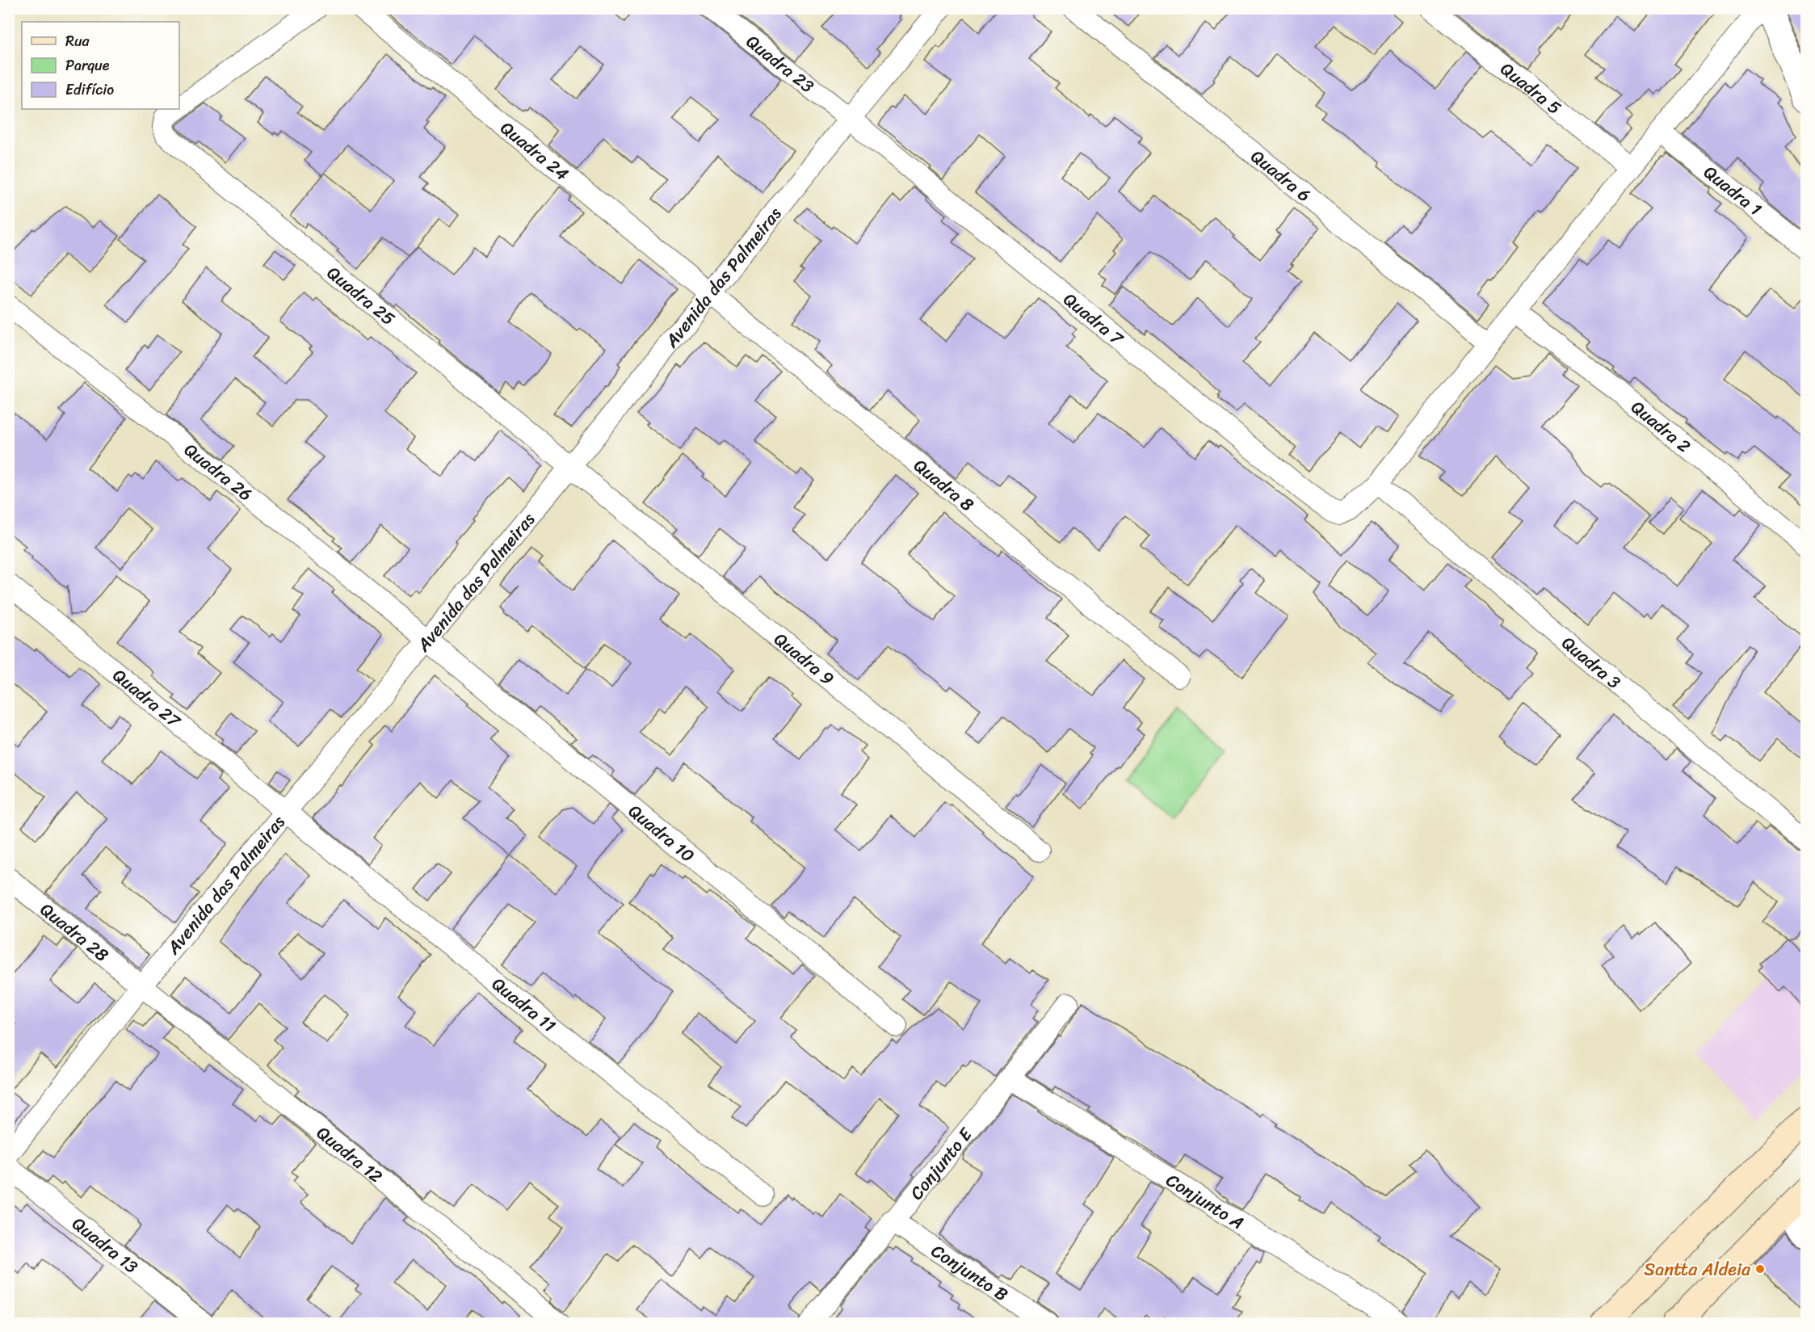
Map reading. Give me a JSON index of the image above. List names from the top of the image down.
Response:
{
  "streets": {
    "street": [
      "Quadra 23",
      "Quadra 5",
      "Quadra 24",
      "Quadra 6",
      "Quadra 1",
      "Avenida das Palmeiras",
      "Quadra 25",
      "Quadra 7",
      "Quadra 2",
      "Quadra 26",
      "Quadra 8",
      "Quadra 9",
      "Quadra 3",
      "Quadra 27",
      "Quadra 10",
      "Quadra 28",
      "Quadra 11",
      "Quadra 12",
      "Conjunto E",
      "Conjunto A",
      "Quadra 13",
      "Conjunto B"
    ]
  },
  "crossings": [
    ["Quadra 23", "Avenida das Palmeiras"],
    ["Quadra 23", "Quadra 7"],
    ["Quadra 24", "Avenida das Palmeiras"],
    ["Quadra 24", "Quadra 8"],
    ["Avenida das Palmeiras", "Quadra 25"],
    ["Avenida das Palmeiras", "Quadra 7"],
    ["Avenida das Palmeiras", "Quadra 26"],
    ["Avenida das Palmeiras", "Quadra 8"],
    ["Avenida das Palmeiras", "Quadra 9"],
    ["Avenida das Palmeiras", "Quadra 27"],
    ["Avenida das Palmeiras", "Quadra 10"],
    ["Avenida das Palmeiras", "Quadra 28"],
    ["Avenida das Palmeiras", "Quadra 11"],
    ["Avenida das Palmeiras", "Quadra 12"],
    ["Quadra 25", "Quadra 9"],
    ["Quadra 7", "Quadra 3"],
    ["Quadra 26", "Quadra 10"],
    ["Quadra 27", "Quadra 11"],
    ["Quadra 28", "Quadra 12"],
    ["Conjunto E", "Conjunto A"],
    ["Conjunto E", "Conjunto B"]
  ],
  "places": ["Santta Aldeia"],
  "legend": ["Rua", "Parque", "Edifício"]
}
